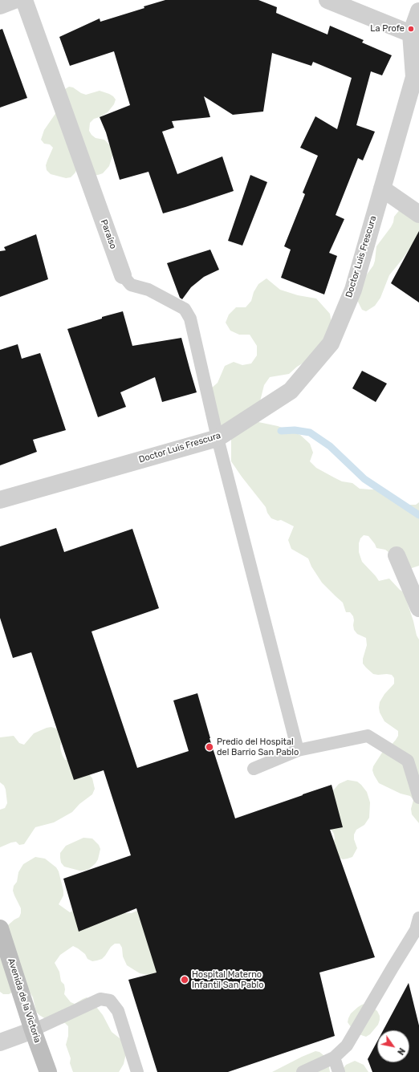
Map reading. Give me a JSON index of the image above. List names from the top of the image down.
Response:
{
  "streets": {
    "main road": ["Avenida de la Victoria"],
    "street": ["Paraíso", "Doctor Luis Frescura"]
  },
  "crossings": [
    ["Paraíso", "Doctor Luis Frescura"]
  ],
  "places": ["La Profe", "Predio del Hospital del Barrio San Pablo", "Hospital Materno Infantil San Pablo"],
  "north": "bottom right"
}
